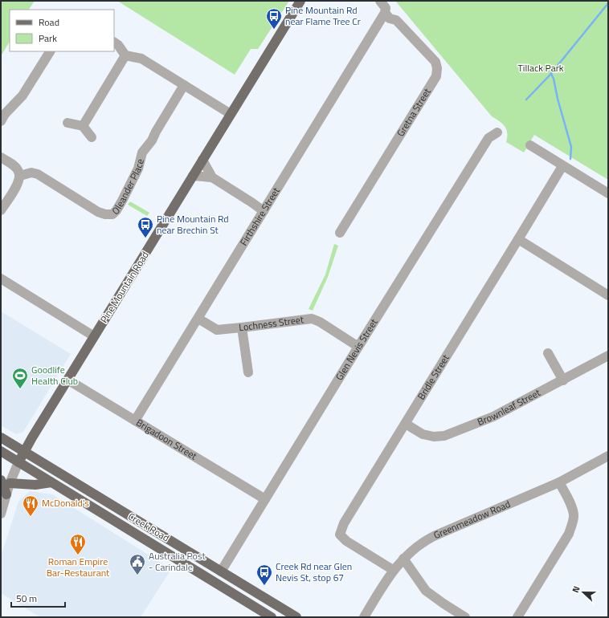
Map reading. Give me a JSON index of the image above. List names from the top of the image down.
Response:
{
  "streets": {
    "main road": ["Pine Mountain Road", "Creek Road"],
    "street": [
      "Gretna Street",
      "Oleander Place",
      "Firthshire Street",
      "Lochness Street",
      "Glen Nevis Street",
      "Bridle Street",
      "Brownleaf Street",
      "Brigadoon Street",
      "Greenmeadow Road"
    ]
  },
  "crossings": [
    ["Gretna Street", "Firthshire Street"],
    ["Firthshire Street", "Lochness Street"],
    ["Firthshire Street", "Brigadoon Street"],
    ["Pine Mountain Road", "Brigadoon Street"],
    ["Pine Mountain Road", "Creek Road"],
    ["Lochness Street", "Glen Nevis Street"],
    ["Glen Nevis Street", "Brigadoon Street"],
    ["Glen Nevis Street", "Creek Road"],
    ["Bridle Street", "Brownleaf Street"],
    ["Bridle Street", "Greenmeadow Road"]
  ],
  "parks": ["Tillack Park"],
  "places": {
    "bus stop": ["Pine Mountain Rd near Flame Tree Cr", "Pine Mountain Rd near Brechin St", "Creek Rd near Glen Nevis St, stop 67"],
    "sports": ["Goodlife Health Club"],
    "restaurant": ["McDonald's", "Roman Empire Bar-Restaurant"],
    "public building": ["Australia Post - Carindale"]
  },
  "legend": ["Road", "Park"],
  "scale_bar": "50 m",
  "north": "left"
}
